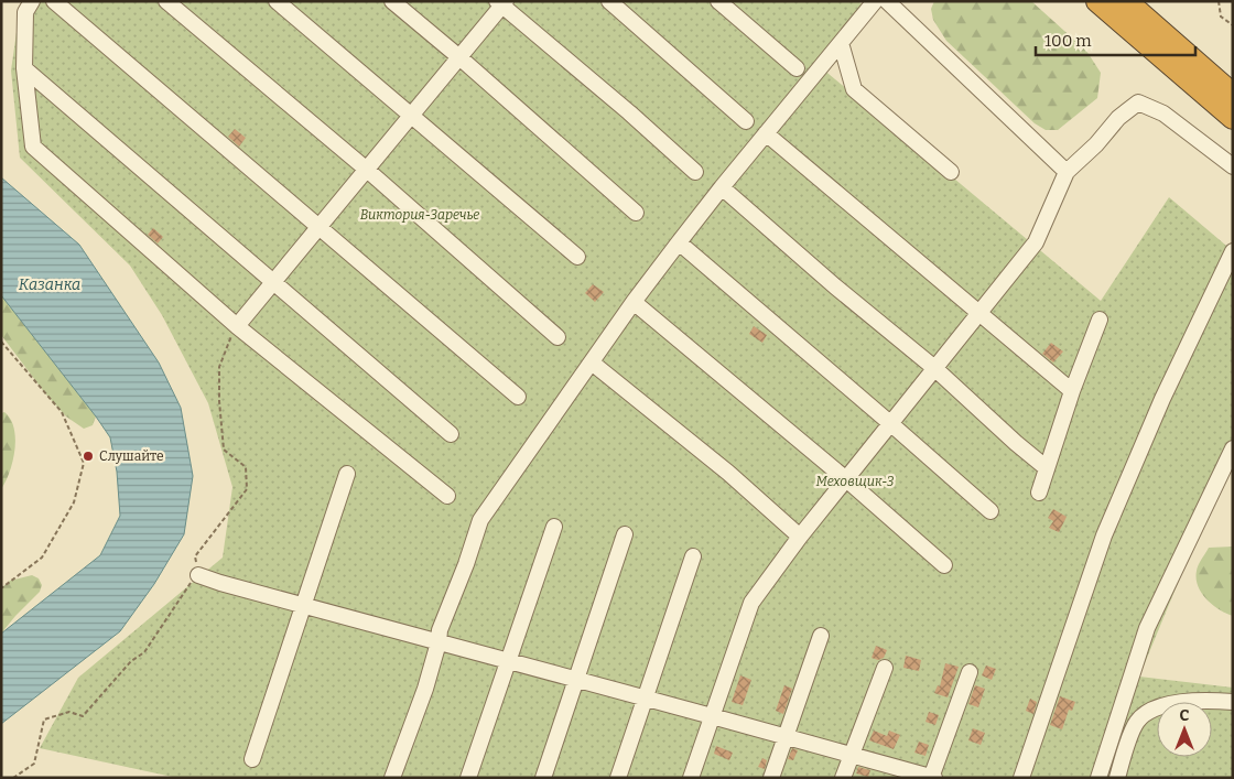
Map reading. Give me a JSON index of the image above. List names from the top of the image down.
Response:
{
  "water": ["Казанка"],
  "parks": ["Виктория-Заречье", "Меховщик-3"],
  "places": ["Слушайте"],
  "scale_bar": "100 m",
  "north": "top"
}
